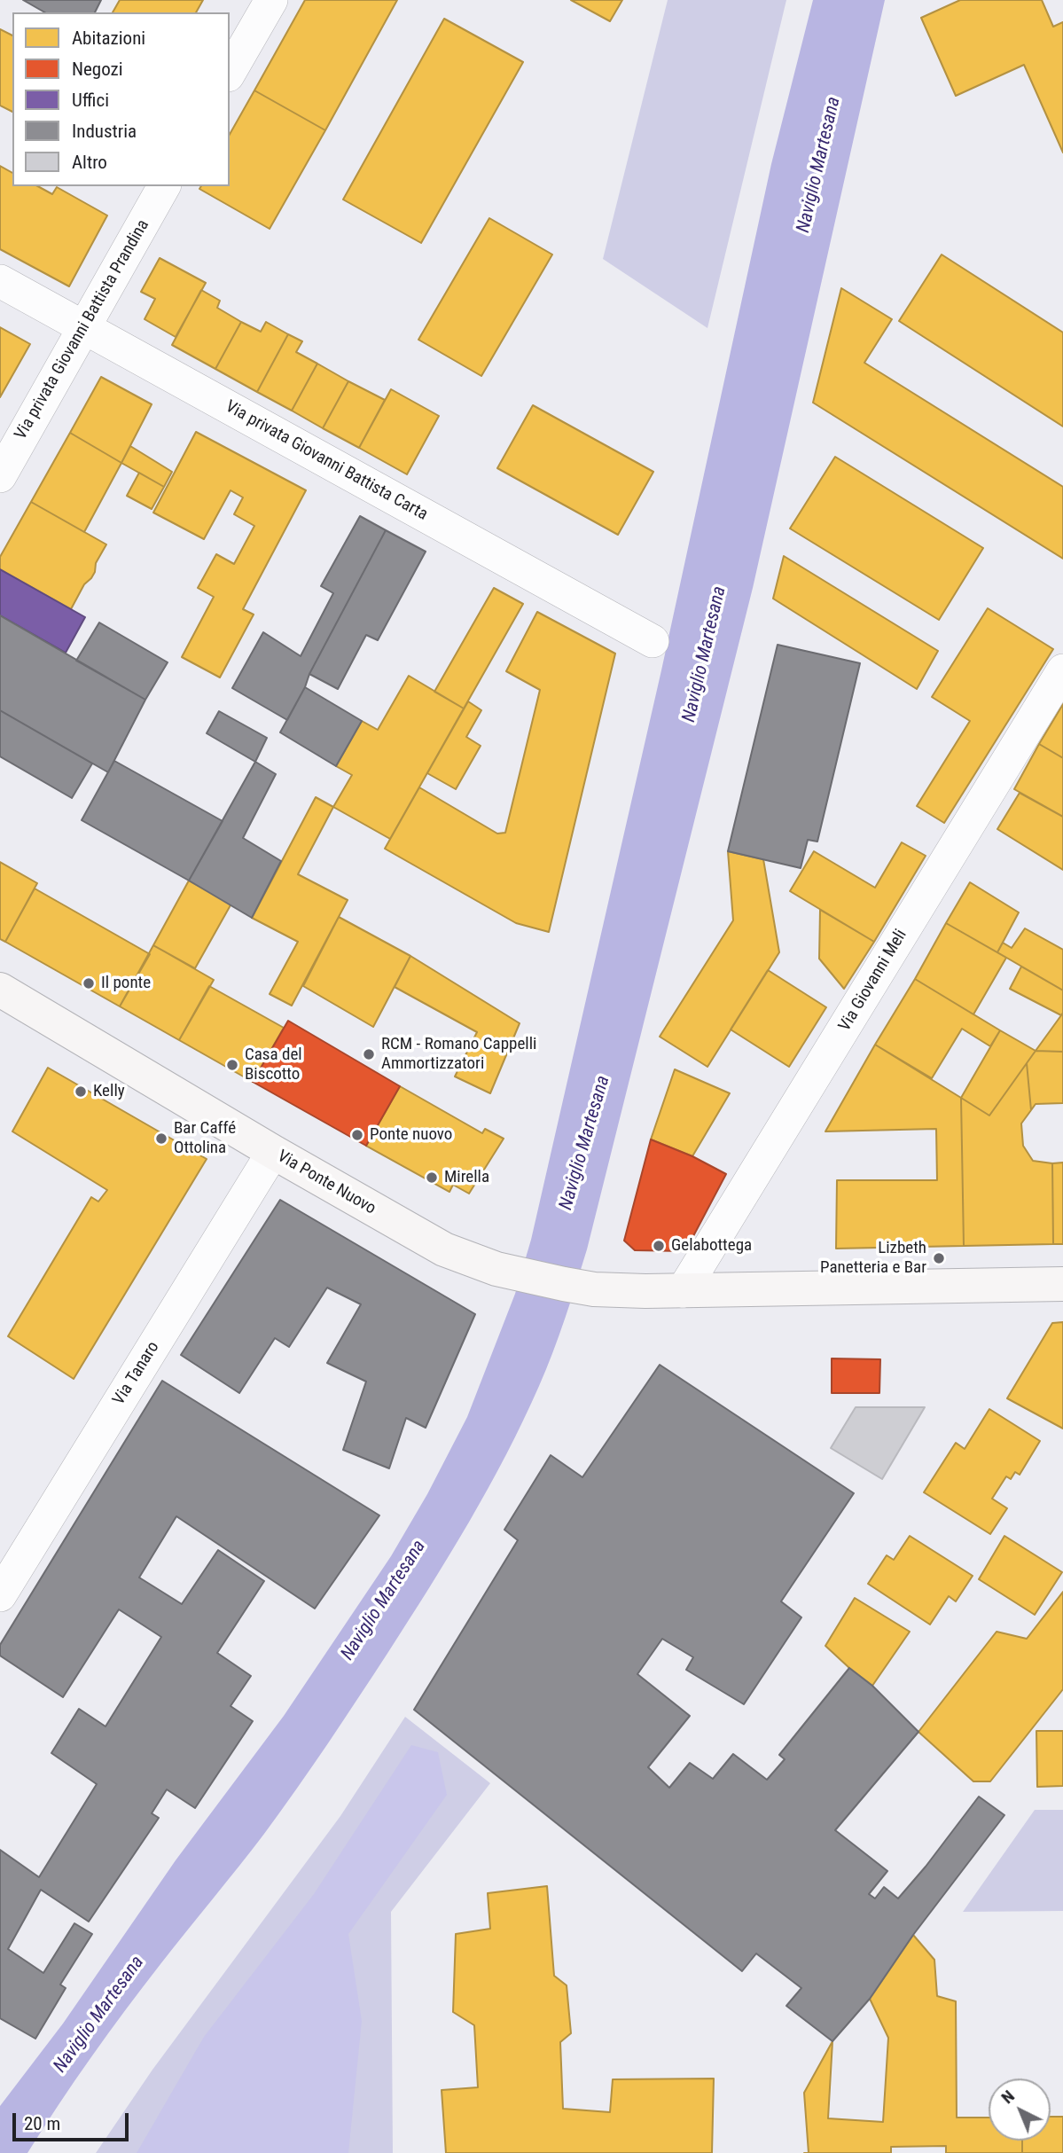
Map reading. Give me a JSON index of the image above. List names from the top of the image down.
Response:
{
  "streets": {
    "street": [
      "Via privata Giovanni Battista Prandina",
      "Via privata Giovanni Battista Carta",
      "Via Giovanni Meli",
      "Via Ponte Nuovo",
      "Via Tanaro"
    ]
  },
  "crossings": [
    ["Via privata Giovanni Battista Prandina", "Via privata Giovanni Battista Carta"],
    ["Via Giovanni Meli", "Via Ponte Nuovo"],
    ["Via Ponte Nuovo", "Via Tanaro"]
  ],
  "water": ["Naviglio Martesana"],
  "places": [
    "Il ponte",
    "RCM - Romano Cappelli Ammortizzatori",
    "Casa del Biscotto",
    "Kelly",
    "Ponte nuovo",
    "Bar Caffé Ottolina",
    "Mirella",
    "Gelabottega",
    "Lizbeth Panetteria e Bar"
  ],
  "legend": [
    "Abitazioni",
    "Negozi",
    "Uffici",
    "Industria",
    "Altro"
  ],
  "scale_bar": "20 m",
  "north": "top left"
}
